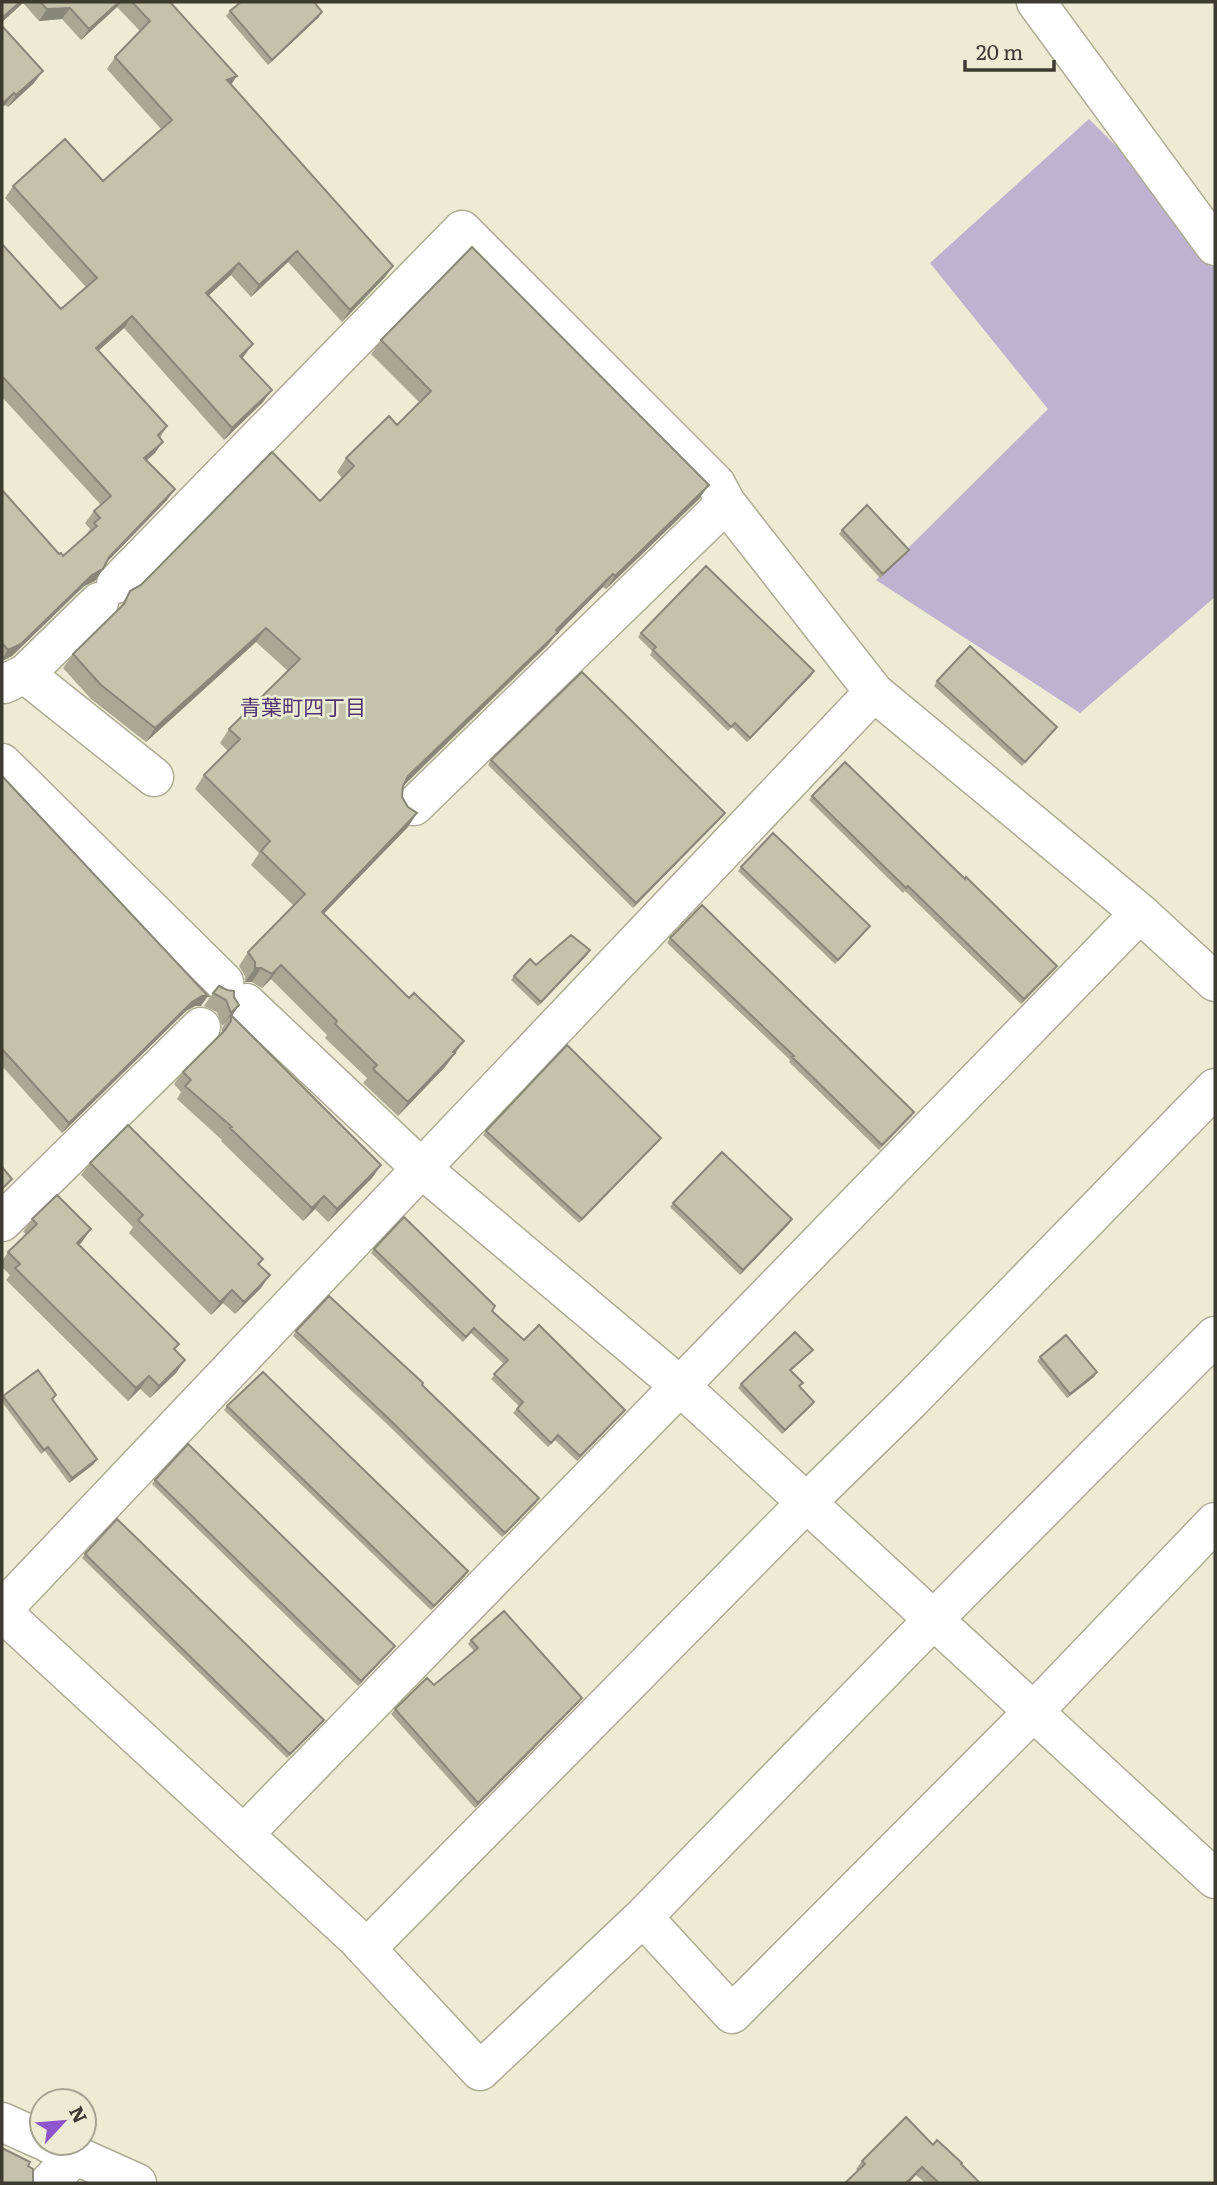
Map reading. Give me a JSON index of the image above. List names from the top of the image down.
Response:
{
  "districts": ["青葉町四丁目"],
  "scale_bar": "20 m",
  "north": "top right"
}
